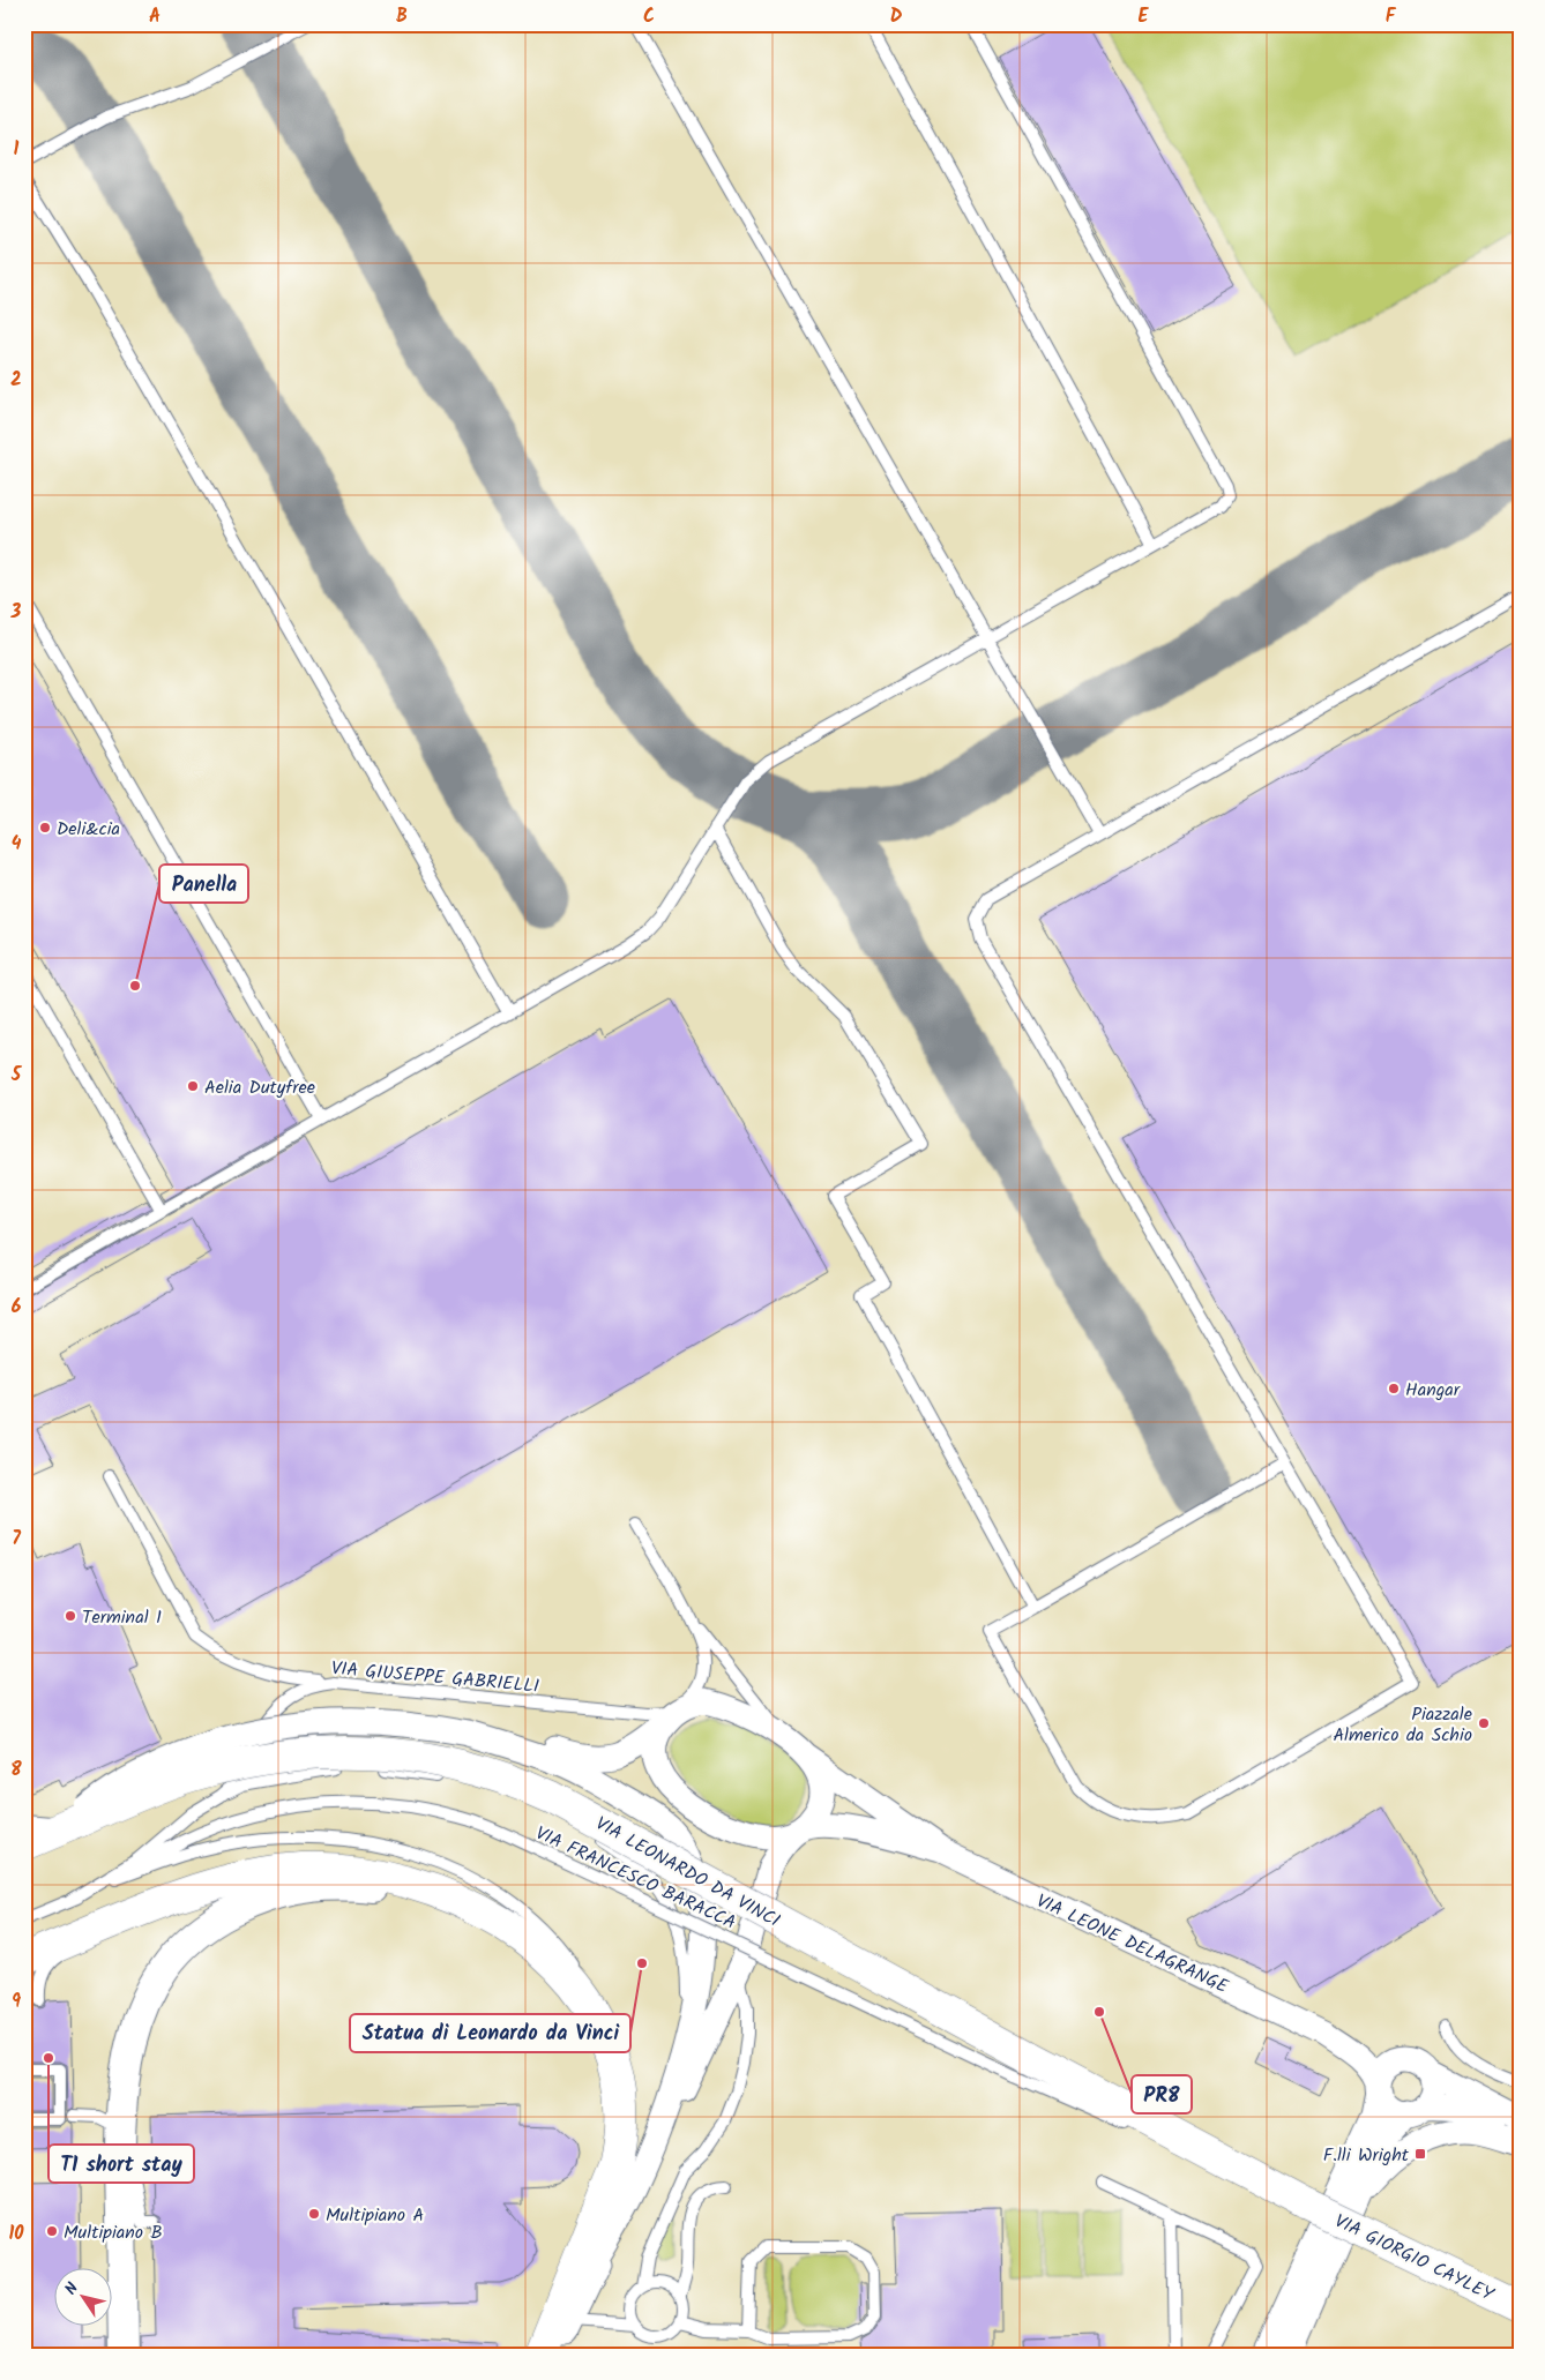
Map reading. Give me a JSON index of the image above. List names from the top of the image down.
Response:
{
  "streets": {
    "main road": ["VIA LEONARDO DA VINCI", "VIA GIORGIO CAYLEY"],
    "street": ["VIA LEONE DELAGRANGE"],
    "lane": ["VIA GIUSEPPE GABRIELLI", "VIA FRANCESCO BARACCA"]
  },
  "crossings": [
    ["VIA GIUSEPPE GABRIELLI", "VIA FRANCESCO BARACCA"],
    ["VIA GIUSEPPE GABRIELLI", "VIA LEONE DELAGRANGE"],
    ["VIA LEONARDO DA VINCI", "VIA GIORGIO CAYLEY"]
  ],
  "places": {
    "other": [
      "Deli&cia",
      "Panella",
      "Aelia Dutyfree",
      "Hangar",
      "Terminal 1",
      "Piazzale Almerico da Schio",
      "Statua di Leonardo da Vinci",
      "PR8",
      "T1 short stay",
      "Multipiano A",
      "Multipiano B"
    ],
    "transit": ["F.lli Wright"]
  },
  "north": "top left",
  "grid": {
    "columns": [
      "A",
      "B",
      "C",
      "D",
      "E",
      "F"
    ],
    "rows": [
      "1",
      "2",
      "3",
      "4",
      "5",
      "6",
      "7",
      "8",
      "9",
      "10"
    ]
  }
}
